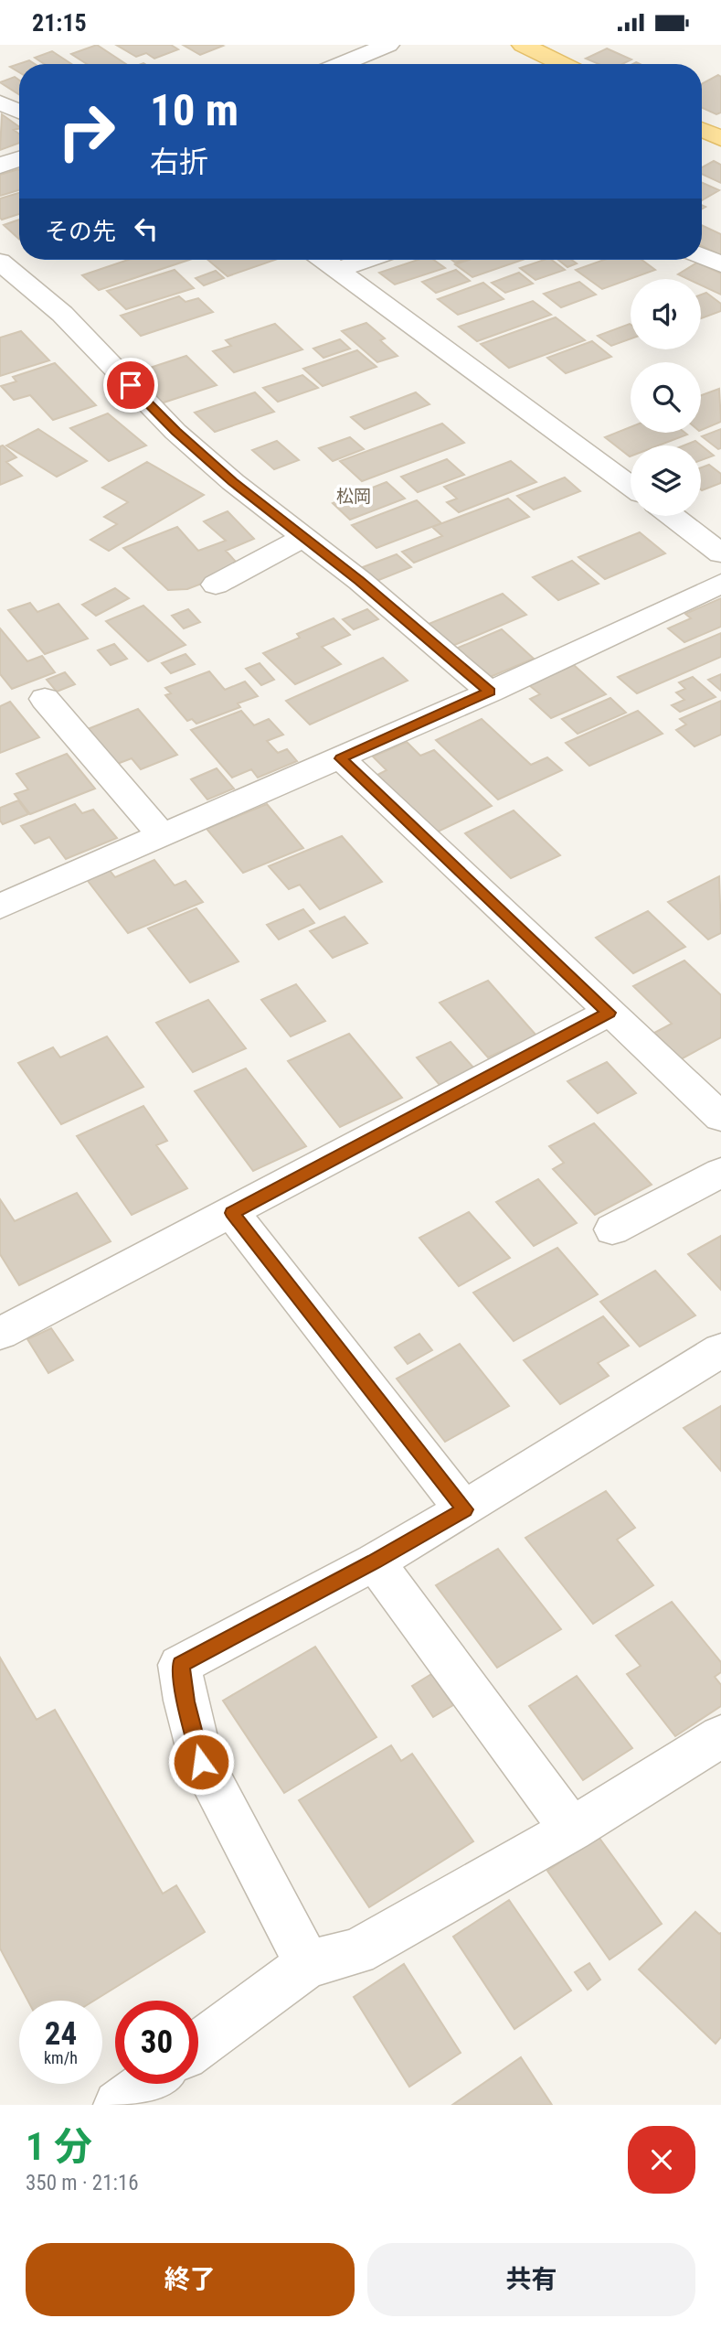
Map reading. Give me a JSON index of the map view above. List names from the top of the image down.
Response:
{
  "districts": ["松岡"],
  "page": {
    "status": "21:15",
    "turn": ["10 m", "右折"],
    "then": "その先",
    "speed": "24 km/h",
    "limit": "30",
    "heading": ["1 分", "350 m · 21:16"],
    "buttons": ["終了", "共有"]
  }
}
